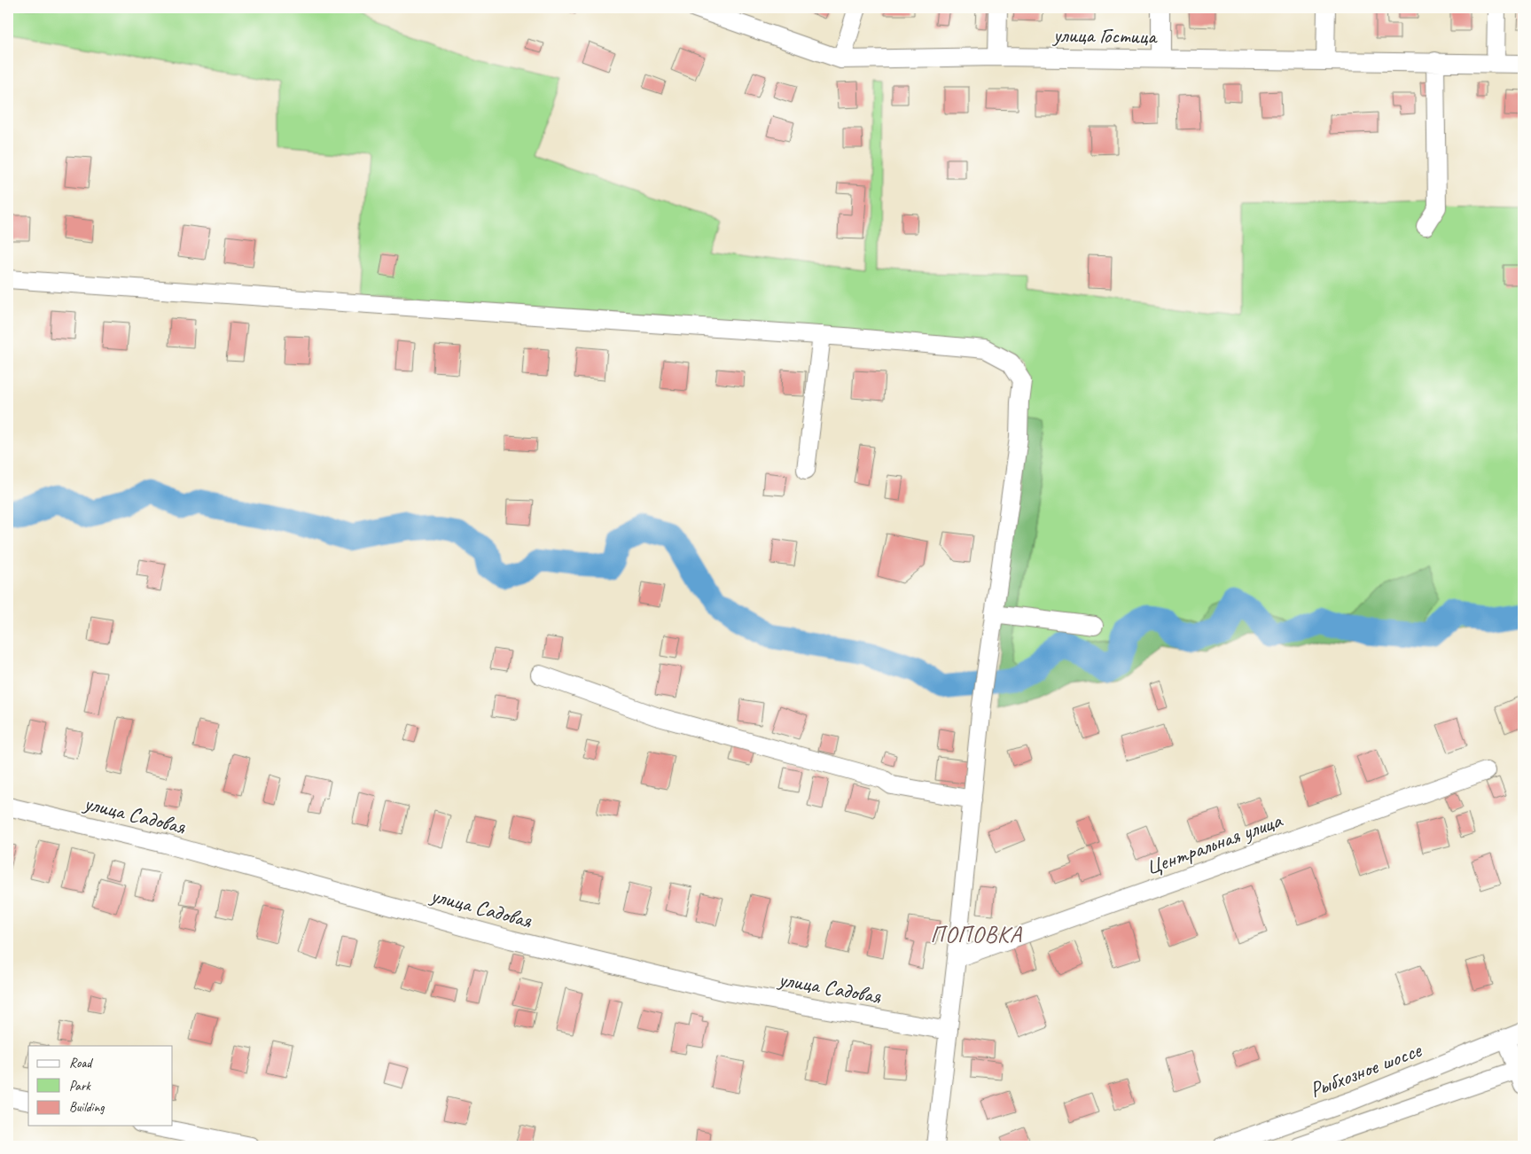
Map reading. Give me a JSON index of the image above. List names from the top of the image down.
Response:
{
  "streets": {
    "street": [
      "улица Гостица",
      "улица Садовая",
      "Центральная улица",
      "Рыбхозное шоссе"
    ]
  },
  "districts": ["ПОПОВКА"],
  "legend": ["Road", "Park", "Building"]
}
